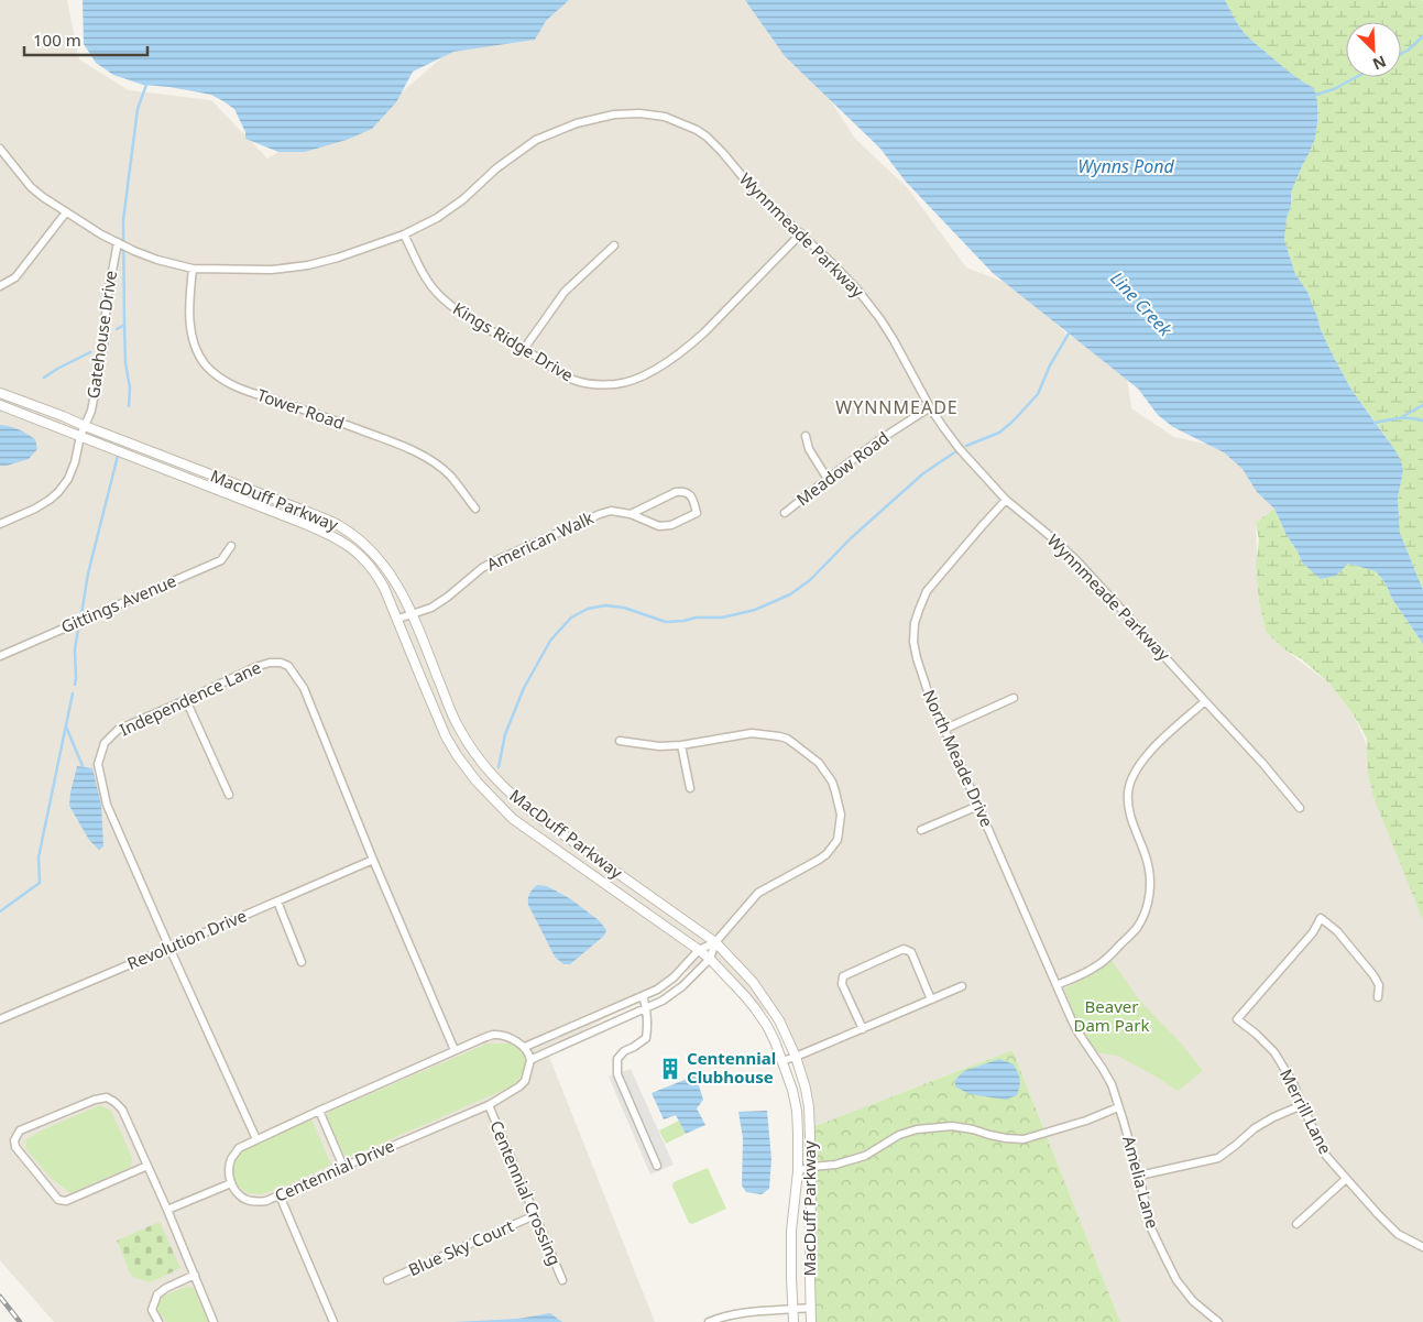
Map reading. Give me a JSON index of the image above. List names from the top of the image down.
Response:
{
  "streets": {
    "street": [
      "Wynnmeade Parkway",
      "Gatehouse Drive",
      "Kings Ridge Drive",
      "Tower Road",
      "Meadow Road",
      "MacDuff Parkway",
      "American Walk",
      "Gittings Avenue",
      "Independence Lane",
      "North Meade Drive",
      "Revolution Drive",
      "Merrill Lane",
      "Centennial Drive",
      "Amelia Lane",
      "Centennial Crossing",
      "Blue Sky Court"
    ]
  },
  "crossings": [
    ["Wynnmeade Parkway", "Gatehouse Drive"],
    ["Wynnmeade Parkway", "Kings Ridge Drive"],
    ["Wynnmeade Parkway", "Tower Road"],
    ["Wynnmeade Parkway", "Meadow Road"],
    ["Wynnmeade Parkway", "North Meade Drive"],
    ["Gatehouse Drive", "MacDuff Parkway"],
    ["MacDuff Parkway", "American Walk"],
    ["Independence Lane", "Revolution Drive"],
    ["North Meade Drive", "Amelia Lane"],
    ["Centennial Drive", "Centennial Crossing"],
    ["Centennial Crossing", "Blue Sky Court"]
  ],
  "districts": ["WYNNMEADE"],
  "water": ["Wynns Pond", "Line Creek"],
  "parks": ["Beaver Dam Park"],
  "places": {
    "building": ["Centennial Clubhouse"]
  },
  "scale_bar": "100 m",
  "north": "bottom right"
}
